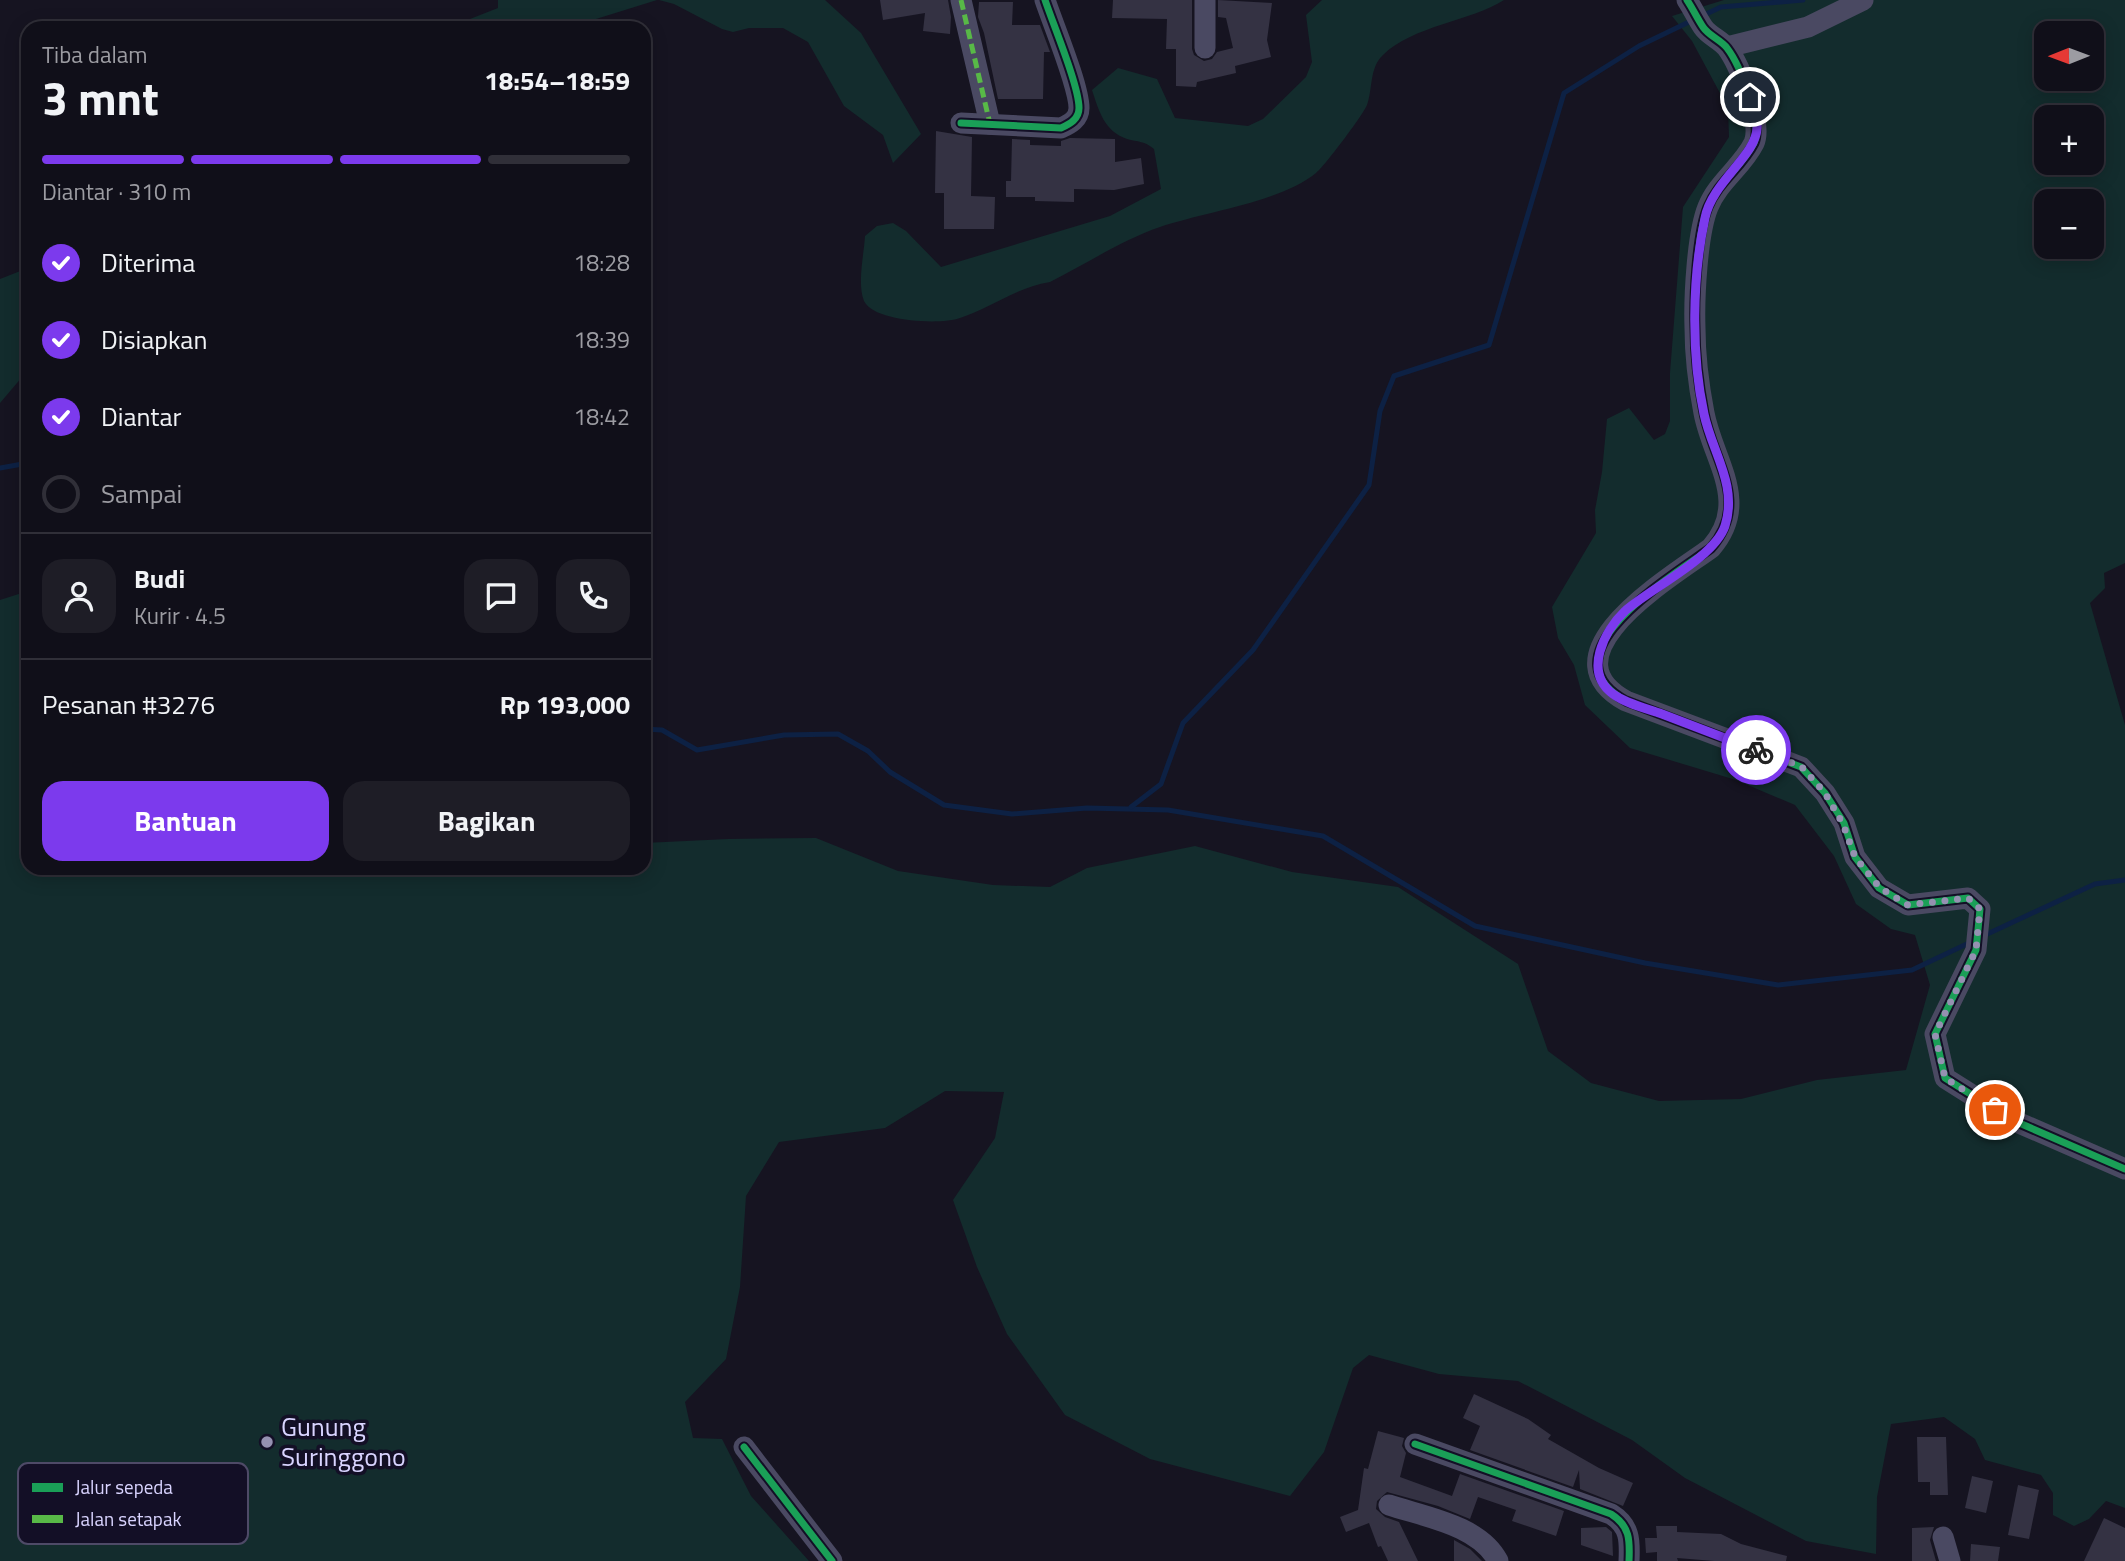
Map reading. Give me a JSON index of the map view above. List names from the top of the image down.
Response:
{
  "places": ["Gunung Suringgono"],
  "legend": ["Jalur sepeda", "Jalan setapak"],
  "north": "left",
  "page": {
    "map_buttons": ["+", "−"],
    "heading": ["3 mnt", "Tiba dalam", "18:54–18:59"],
    "panel": [
      "Budi",
      "Kurir · 4.5",
      "Pesanan #3276",
      "Rp 193,000"
    ],
    "bar": "Diantar · 310 m",
    "list": [
      ["Diterima", "18:28"],
      ["Disiapkan", "18:39"],
      ["Diantar", "18:42"],
      "Sampai"
    ],
    "buttons": ["Bantuan", "Bagikan"]
  }
}
